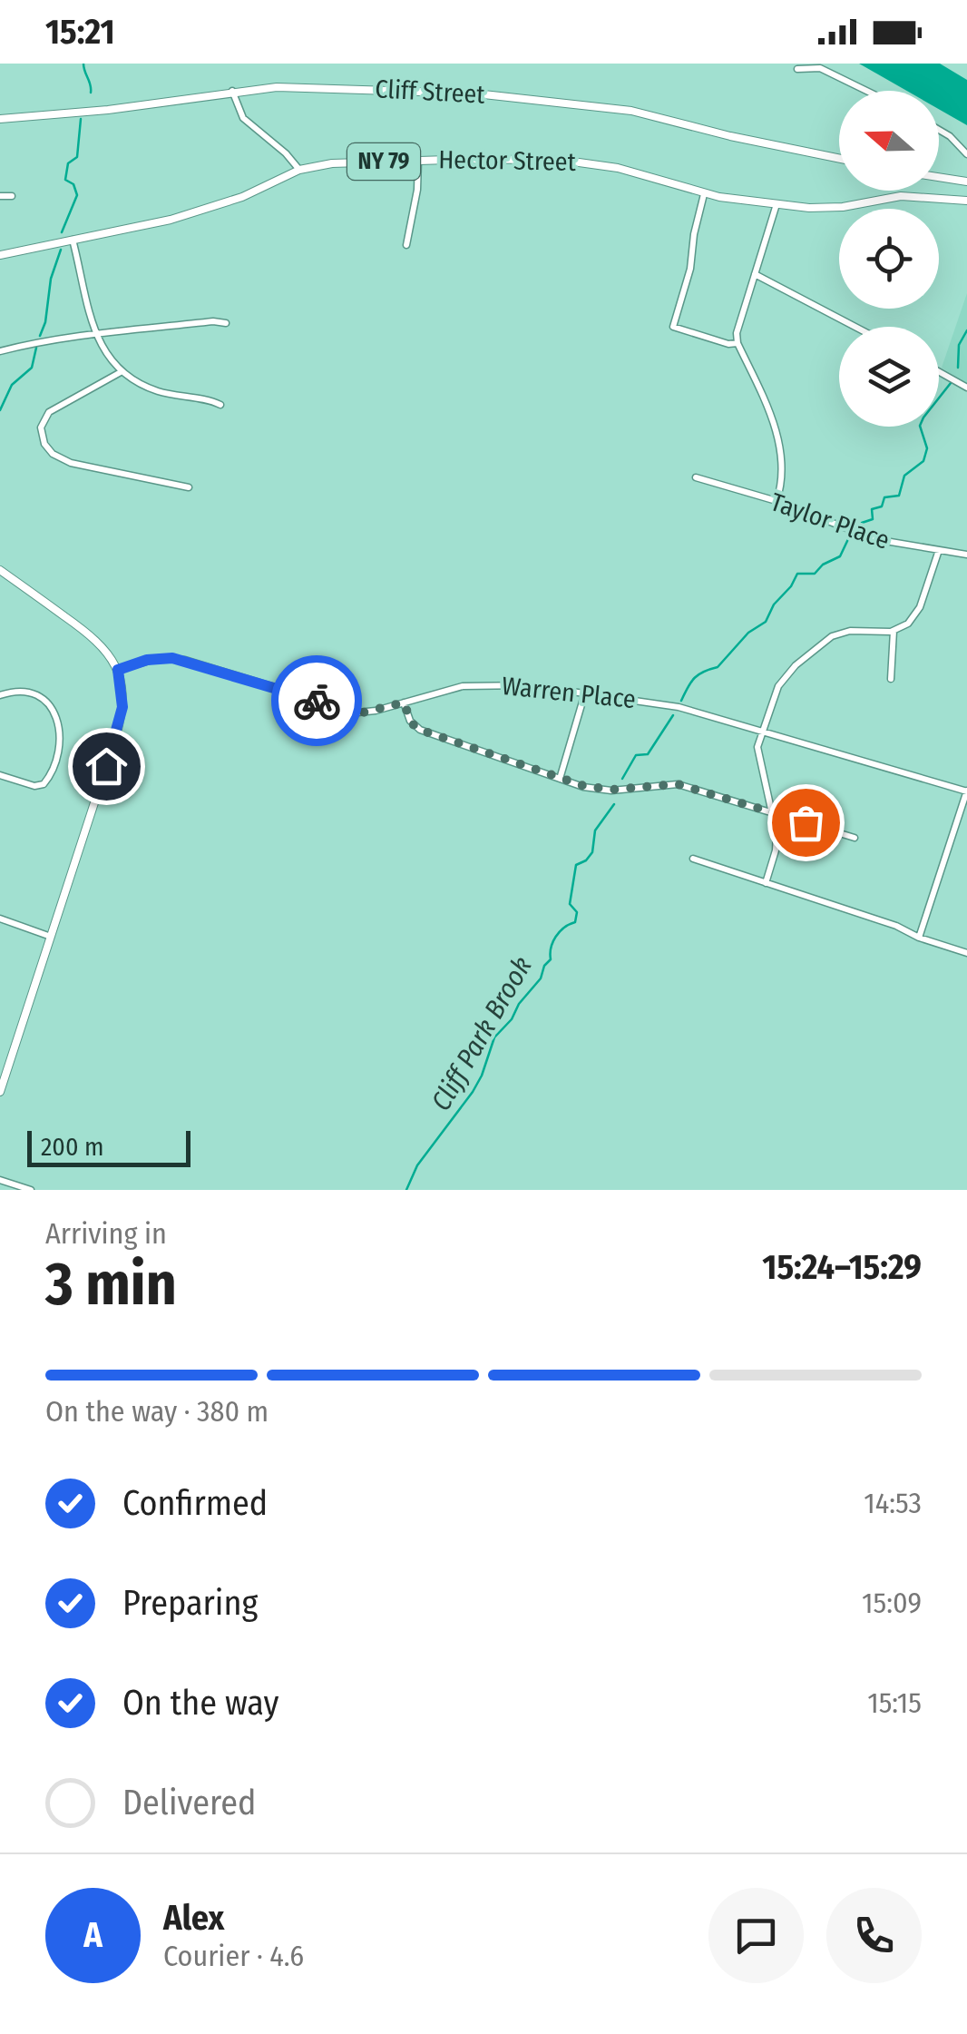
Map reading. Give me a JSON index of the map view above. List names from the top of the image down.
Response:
{
  "streets": {
    "main road": ["Cliff Street", "Hector Street", "NY 79"],
    "street": ["Taylor Place", "Warren Place"]
  },
  "water": ["Cliff Park Brook"],
  "scale_bar": "200 m",
  "north": "left",
  "page": {
    "status": "15:21",
    "scale": "200 m",
    "heading": ["3 min", "Arriving in", "15:24–15:29"],
    "panel": ["Alex", "Courier · 4.6"],
    "bar": "On the way · 380 m",
    "list": [
      ["Confirmed", "14:53"],
      ["Preparing", "15:09"],
      ["On the way", "15:15"],
      "Delivered"
    ],
    "round": "A"
  }
}
